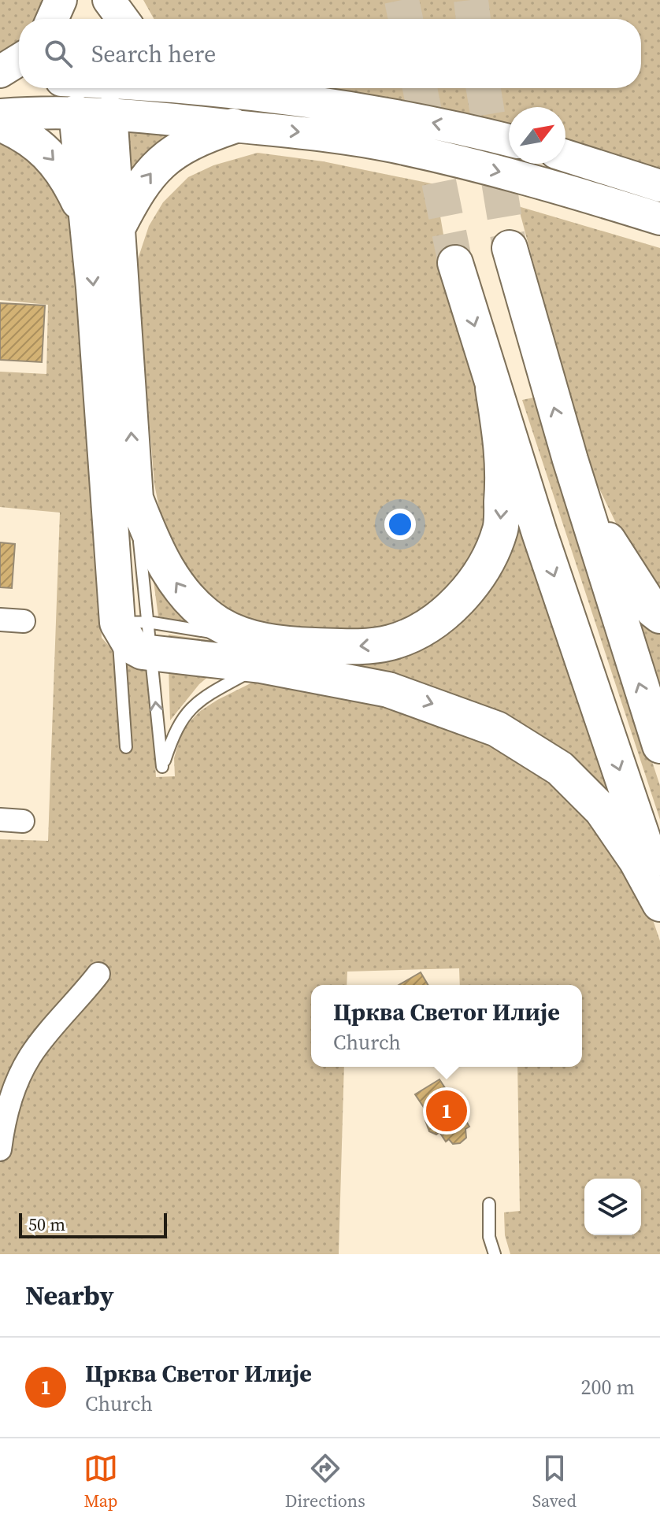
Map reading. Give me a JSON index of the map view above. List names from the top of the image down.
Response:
{
  "scale_bar": "50 m",
  "north": "top right",
  "page": {
    "search": "Search here",
    "popup": ["Црква Светог Илије", "Church"],
    "pins": "1",
    "scale": "50 m",
    "heading": "Nearby",
    "list": [
      {
        "mark": "1",
        "name": "Црква Светог Илије",
        "note": "Church",
        "value": "200 m"
      }
    ],
    "nav": ["Map", "Directions", "Saved"]
  }
}
